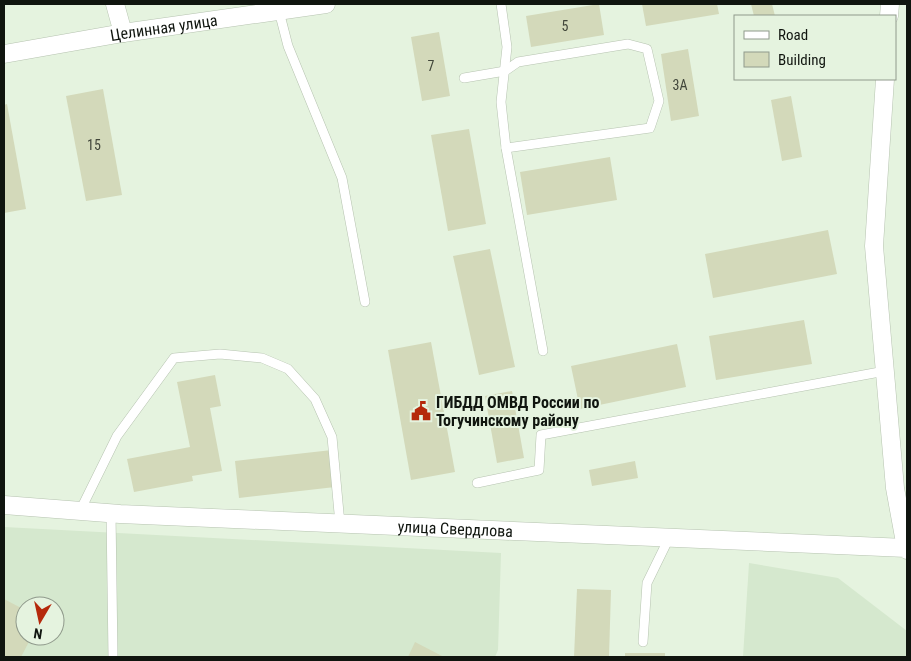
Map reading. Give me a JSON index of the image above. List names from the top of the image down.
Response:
{
  "streets": {
    "street": ["Целинная улица", "улица Свердлова"]
  },
  "places": {
    "public building": ["ГИБДД ОМВД России по Тогучинскому району"]
  },
  "house_numbers": [
    "5",
    "7",
    "3А",
    "15"
  ],
  "legend": ["Road", "Building"],
  "north": "bottom"
}
